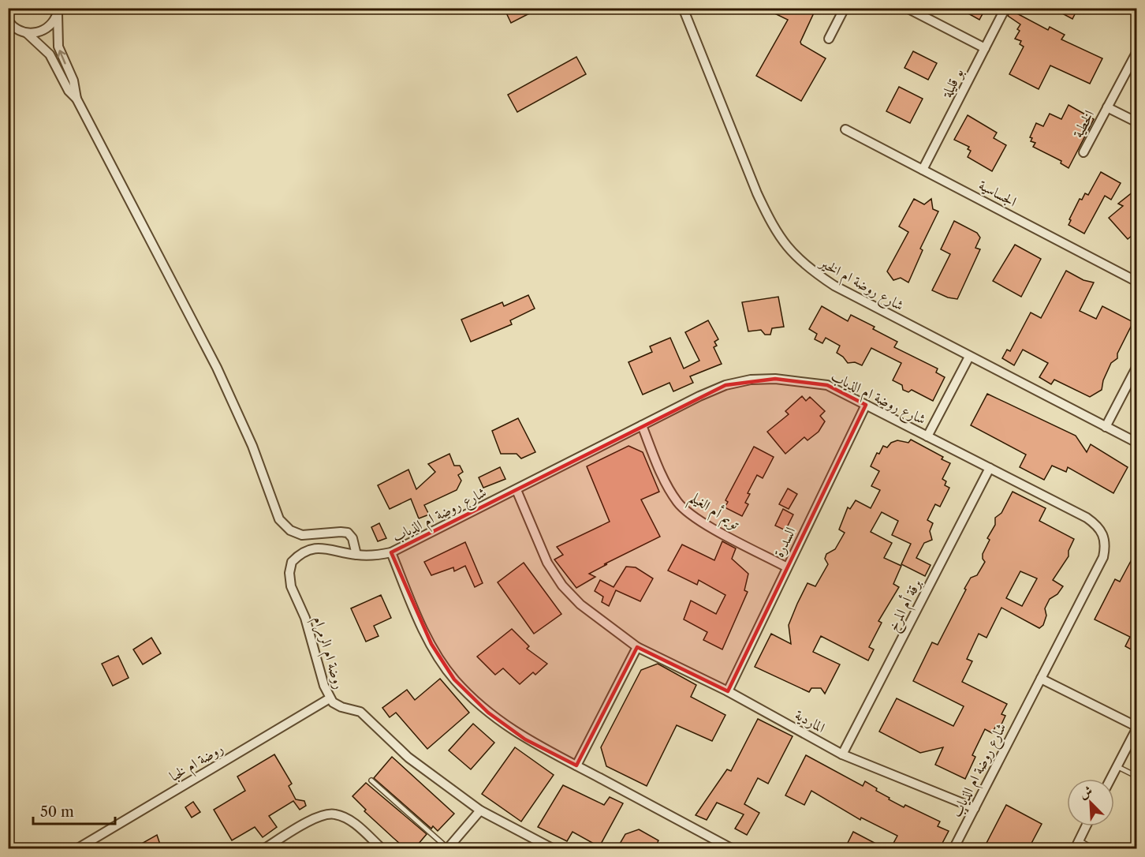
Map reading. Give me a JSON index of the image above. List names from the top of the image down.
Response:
{
  "streets": {
    "street": [
      "بو قليلة",
      "الخطية",
      "الجساسية",
      "شارع روضة ام الخير",
      "شارع روضة ام الذياب",
      "تويم أم الغيلم",
      "السدرة",
      "برقة أم المرخ",
      "روضة ام الرمرام",
      "الماردية",
      "روضة ام لخبا"
    ]
  },
  "crossings": [
    ["بو قليلة", "الجساسية"],
    ["شارع روضة ام الخير", "شارع روضة ام الذياب"],
    ["شارع روضة ام الذياب", "تويم أم الغيلم"],
    ["شارع روضة ام الذياب", "السدرة"],
    ["شارع روضة ام الذياب", "برقة أم المرخ"],
    ["شارع روضة ام الذياب", "روضة ام الرمرام"],
    ["شارع روضة ام الذياب", "الماردية"],
    ["تويم أم الغيلم", "السدرة"],
    ["السدرة", "الماردية"],
    ["برقة أم المرخ", "الماردية"],
    ["روضة ام الرمرام", "روضة ام لخبا"]
  ],
  "scale_bar": "50 m",
  "north": "top left"
}
